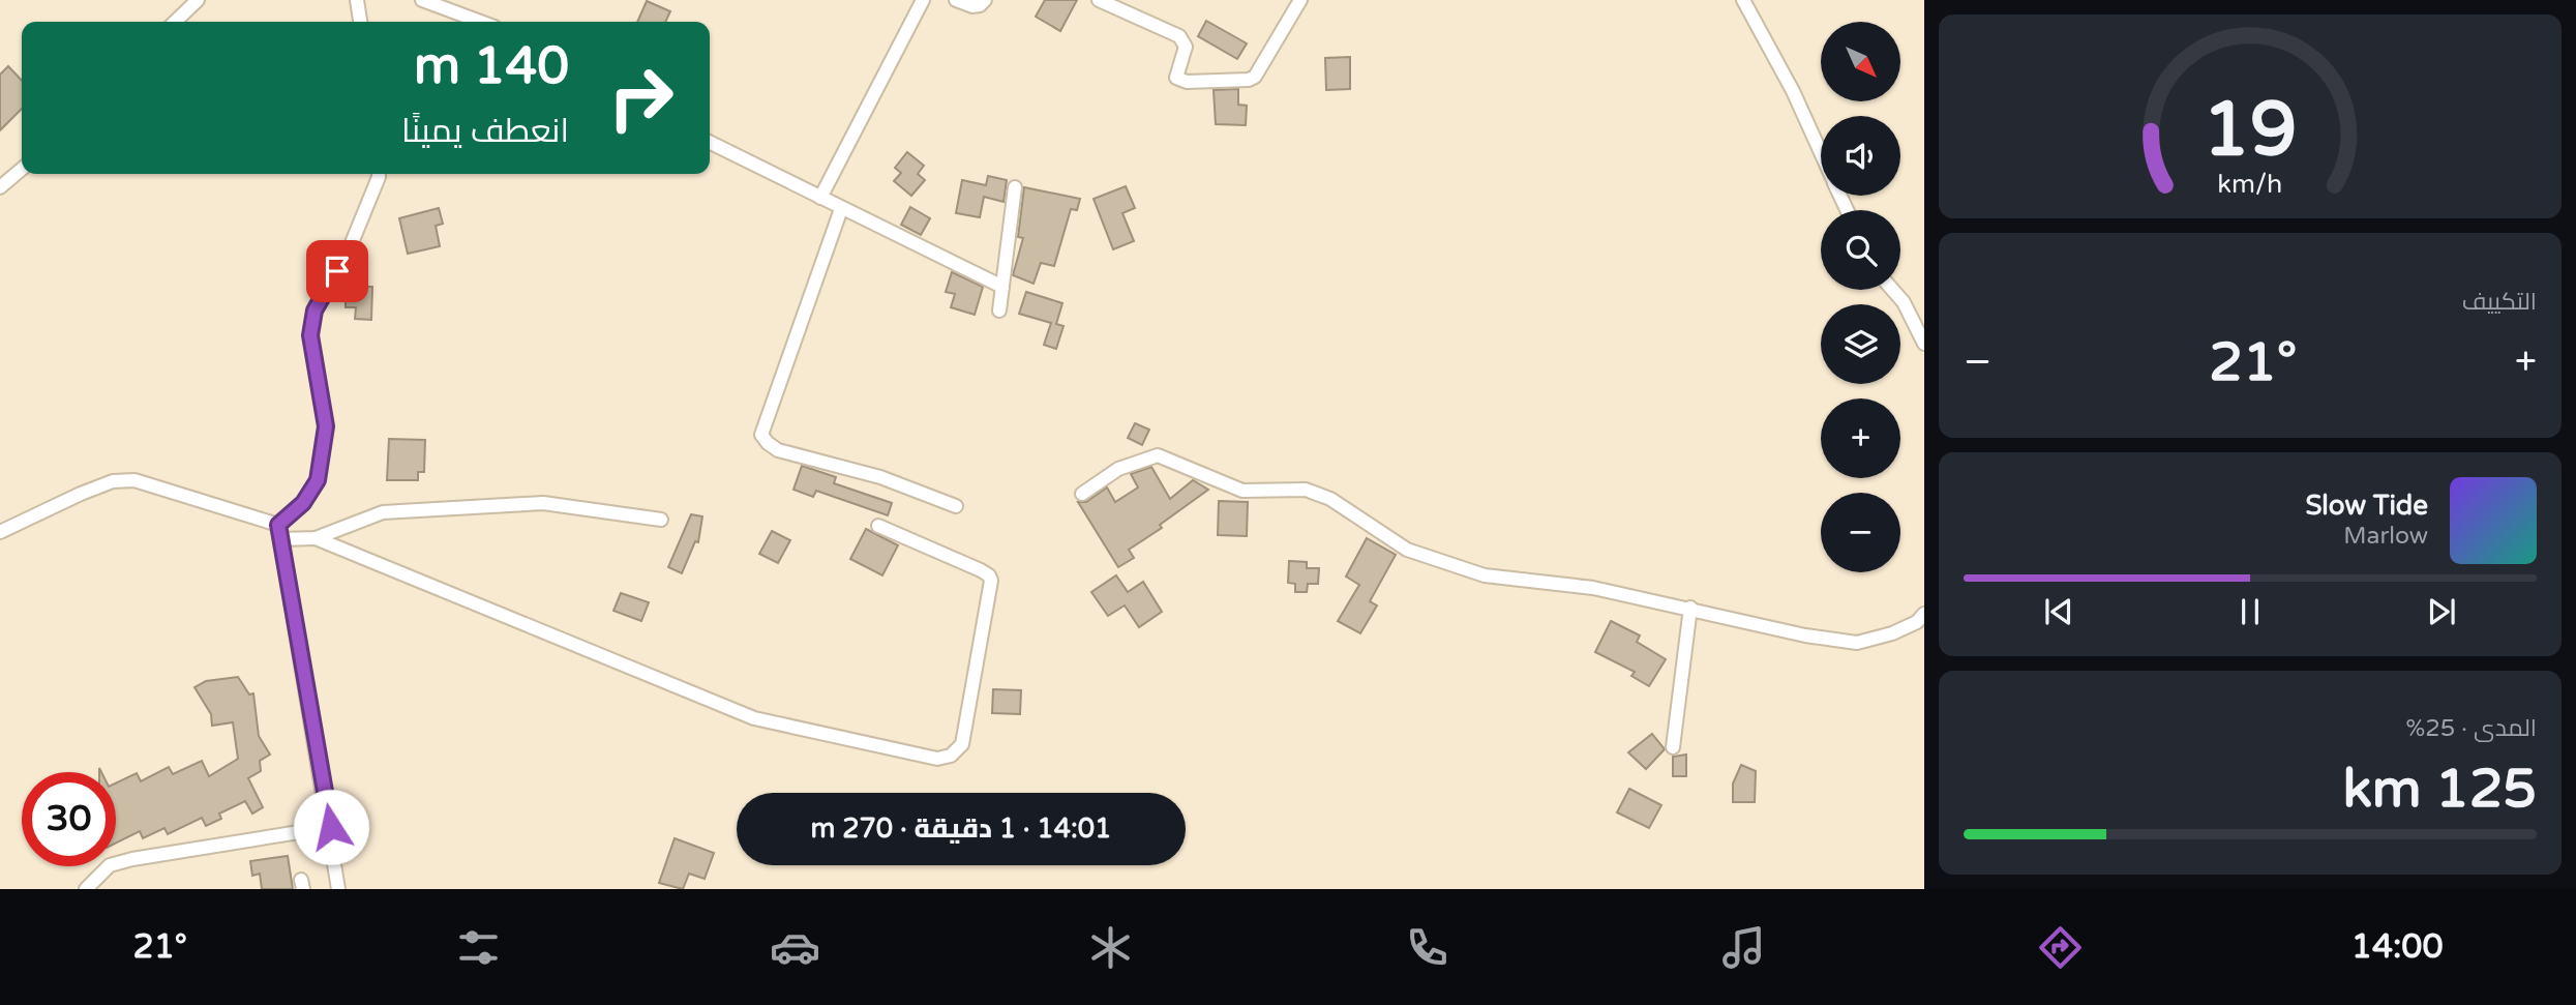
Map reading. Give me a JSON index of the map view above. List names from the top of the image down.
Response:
{
  "north": "bottom right",
  "page": {
    "map_buttons": ["+", "−"],
    "turn": ["140 m", "انعطف يمينًا"],
    "tile": [
      "التكييف",
      ["المدى · 25%", "125 km"]
    ],
    "heat": ["−", "21°", "+"],
    "song": ["Slow Tide", "Marlow"],
    "limit": "30",
    "trip": "14:01 · 1 دقيقة · 270 m",
    "tabs": ["14:00", "21°"],
    "gauge": ["19", "km/h"]
  }
}
